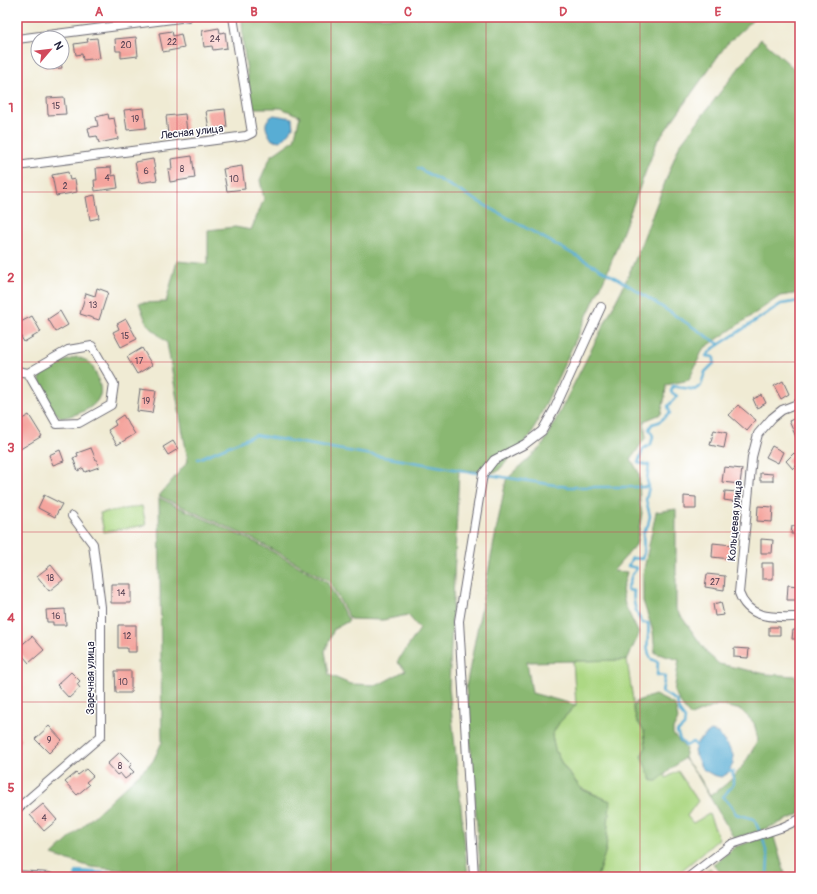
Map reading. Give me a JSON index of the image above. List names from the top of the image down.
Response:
{
  "streets": {
    "street": ["Лесная улица", "Кольцевая улица", "Заречная улица"]
  },
  "house_numbers": [
    "24",
    "22",
    "20",
    "15",
    "19",
    "8",
    "6",
    "4",
    "10",
    "2",
    "13",
    "15",
    "17",
    "19",
    "18",
    "27",
    "14",
    "16",
    "12",
    "10",
    "9",
    "8",
    "4"
  ],
  "north": "top right",
  "grid": {
    "columns": [
      "A",
      "B",
      "C",
      "D",
      "E"
    ],
    "rows": [
      "1",
      "2",
      "3",
      "4",
      "5"
    ]
  }
}
